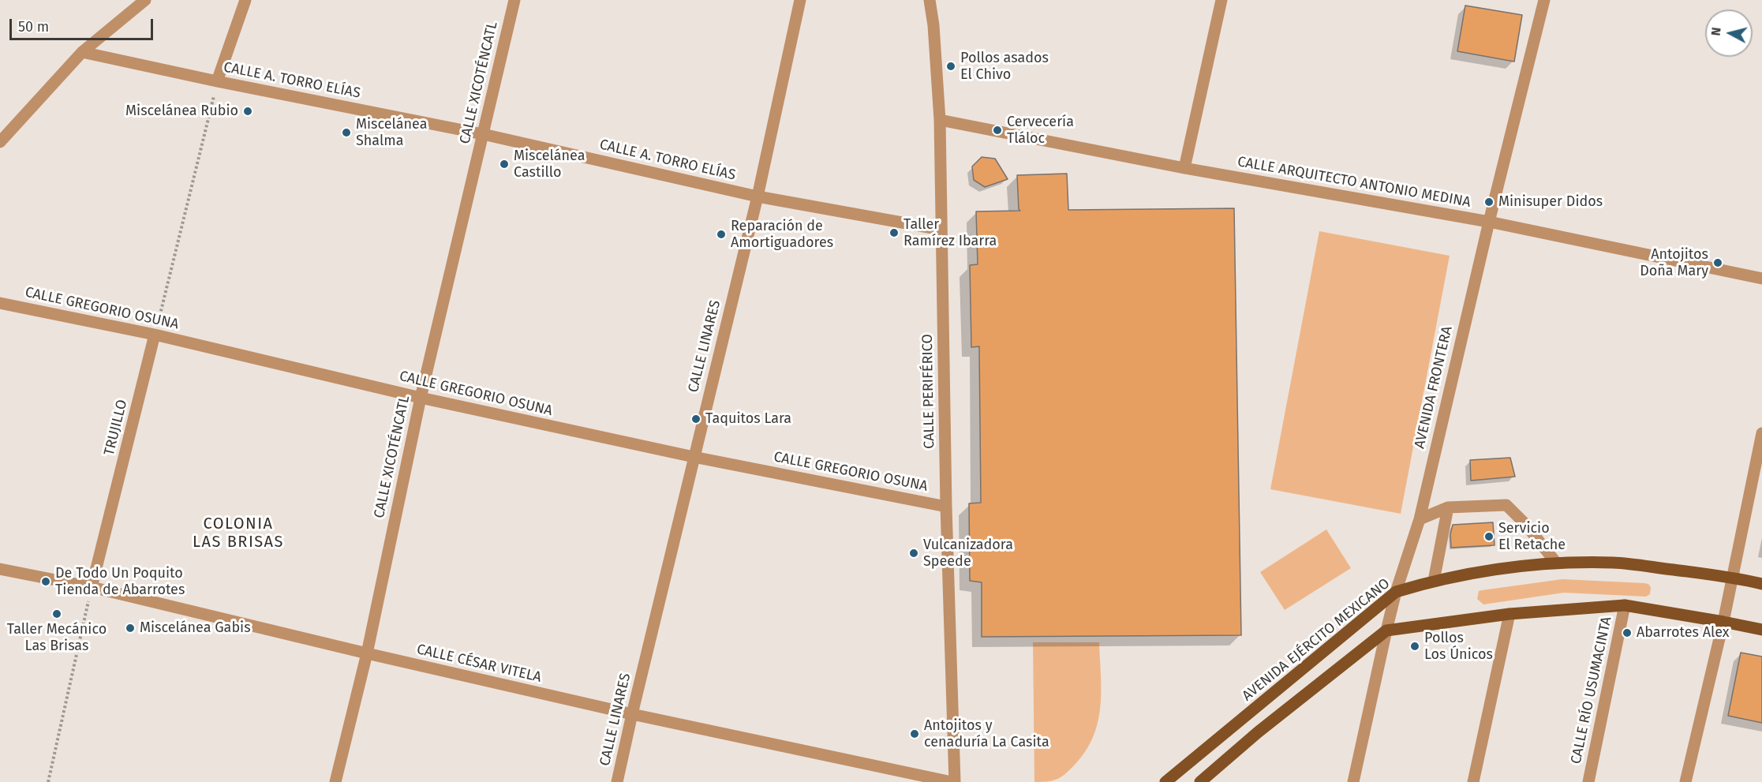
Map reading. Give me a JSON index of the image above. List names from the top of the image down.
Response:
{
  "streets": {
    "main road": ["AVENIDA EJÉRCITO MEXICANO"],
    "street": [
      "CALLE A. TORRO ELÍAS",
      "CALLE XICOTÉNCATL",
      "CALLE ARQUITECTO ANTONIO MEDINA",
      "CALLE GREGORIO OSUNA",
      "CALLE LINARES",
      "AVENIDA FRONTERA",
      "CALLE PERIFÉRICO",
      "TRUJILLO",
      "CALLE CÉSAR VITELA",
      "CALLE RÍO USUMACINTA"
    ]
  },
  "crossings": [
    ["CALLE A. TORRO ELÍAS", "CALLE XICOTÉNCATL"],
    ["CALLE A. TORRO ELÍAS", "CALLE LINARES"],
    ["CALLE A. TORRO ELÍAS", "CALLE PERIFÉRICO"],
    ["CALLE XICOTÉNCATL", "CALLE GREGORIO OSUNA"],
    ["CALLE XICOTÉNCATL", "CALLE CÉSAR VITELA"],
    ["CALLE ARQUITECTO ANTONIO MEDINA", "AVENIDA FRONTERA"],
    ["CALLE ARQUITECTO ANTONIO MEDINA", "CALLE PERIFÉRICO"],
    ["CALLE GREGORIO OSUNA", "CALLE LINARES"],
    ["CALLE GREGORIO OSUNA", "CALLE PERIFÉRICO"],
    ["CALLE GREGORIO OSUNA", "TRUJILLO"],
    ["CALLE LINARES", "CALLE CÉSAR VITELA"],
    ["AVENIDA FRONTERA", "AVENIDA EJÉRCITO MEXICANO"],
    ["CALLE PERIFÉRICO", "CALLE CÉSAR VITELA"],
    ["TRUJILLO", "CALLE CÉSAR VITELA"]
  ],
  "districts": ["COLONIA LAS BRISAS"],
  "places": [
    "Pollos asados El Chivo",
    "Miscelánea Rubio",
    "Cervecería Tláloc",
    "Miscelánea Shalma",
    "Miscelánea Castillo",
    "Minisuper Didos",
    "Taller Ramírez Ibarra",
    "Reparación de Amortiguadores",
    "Antojitos Doña Mary",
    "Taquitos Lara",
    "Servicio El Retache",
    "Vulcanizadora Speede",
    "De Todo Un Poquito Tienda de Abarrotes",
    "Taller Mecánico Las Brisas",
    "Miscelánea Gabis",
    "Abarrotes Alex",
    "Pollos Los Únicos",
    "Antojitos y cenaduría La Casita"
  ],
  "scale_bar": "50 m",
  "north": "left"
}
